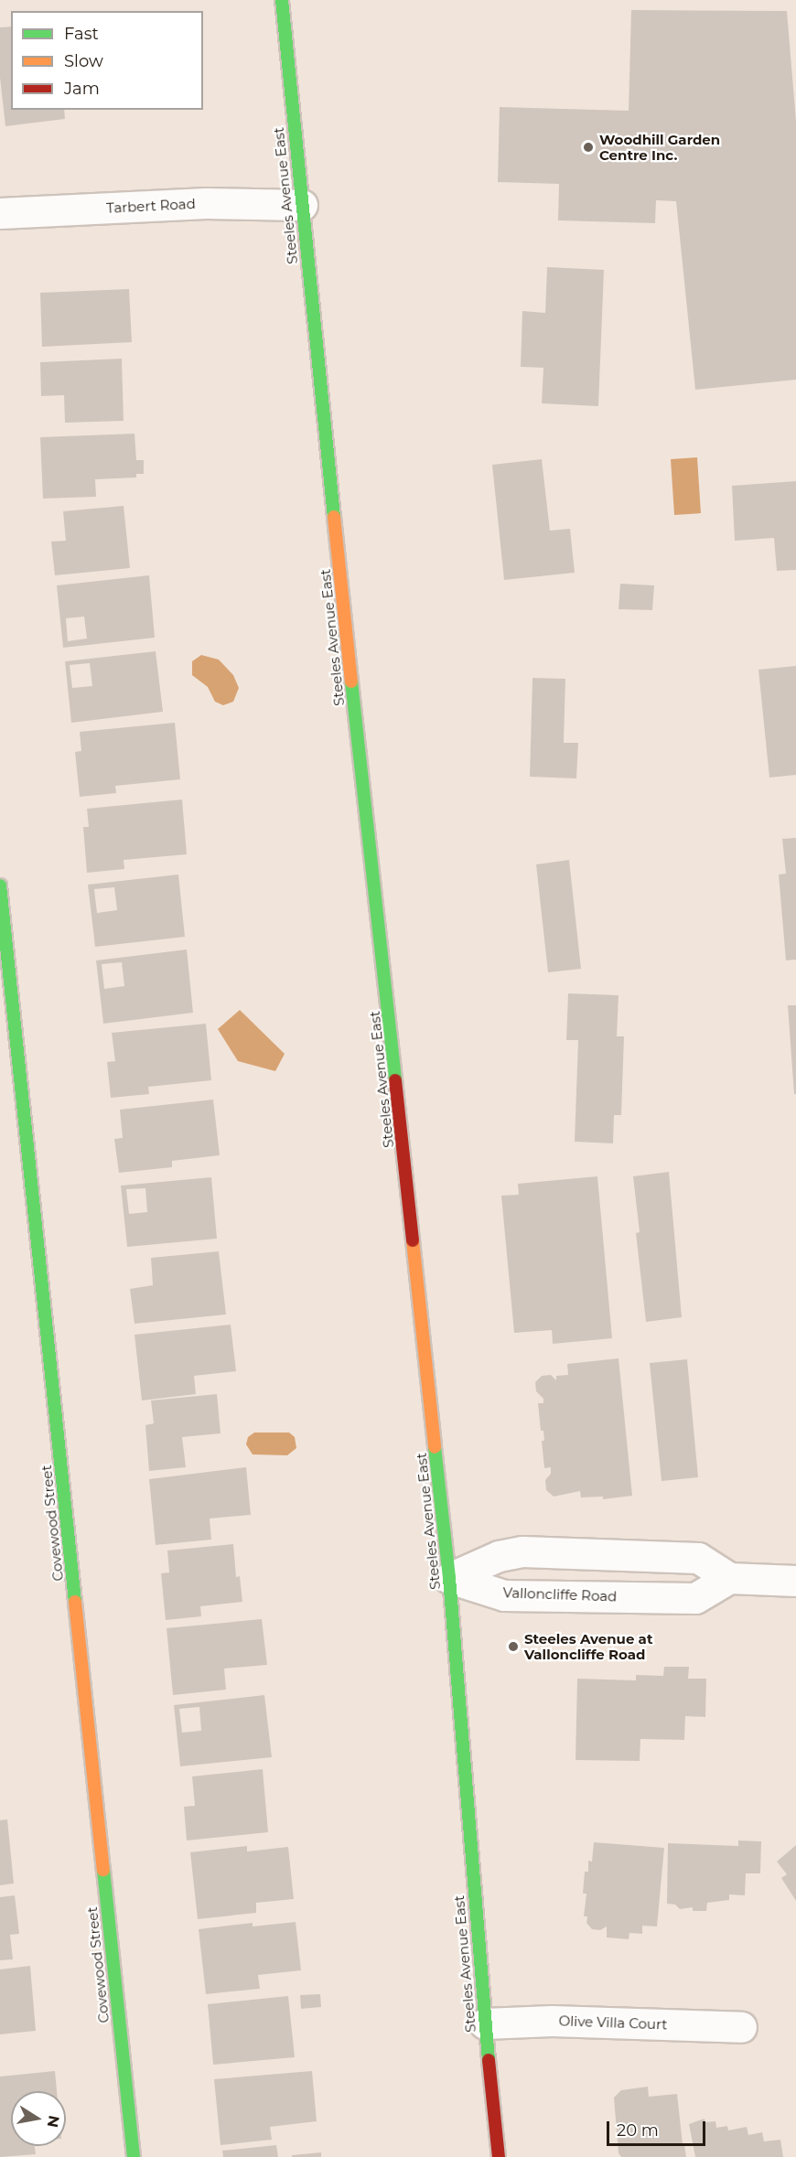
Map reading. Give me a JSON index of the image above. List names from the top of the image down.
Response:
{
  "streets": {
    "main road": ["Steeles Avenue East", "Covewood Street"],
    "street": ["Tarbert Road", "Valloncliffe Road", "Olive Villa Court"]
  },
  "crossings": [
    ["Steeles Avenue East", "Tarbert Road"],
    ["Steeles Avenue East", "Valloncliffe Road"],
    ["Steeles Avenue East", "Olive Villa Court"]
  ],
  "places": ["Woodhill Garden Centre Inc.", "Steeles Avenue at Valloncliffe Road"],
  "legend": ["Fast", "Slow", "Jam"],
  "scale_bar": "20 m",
  "north": "right"
}
